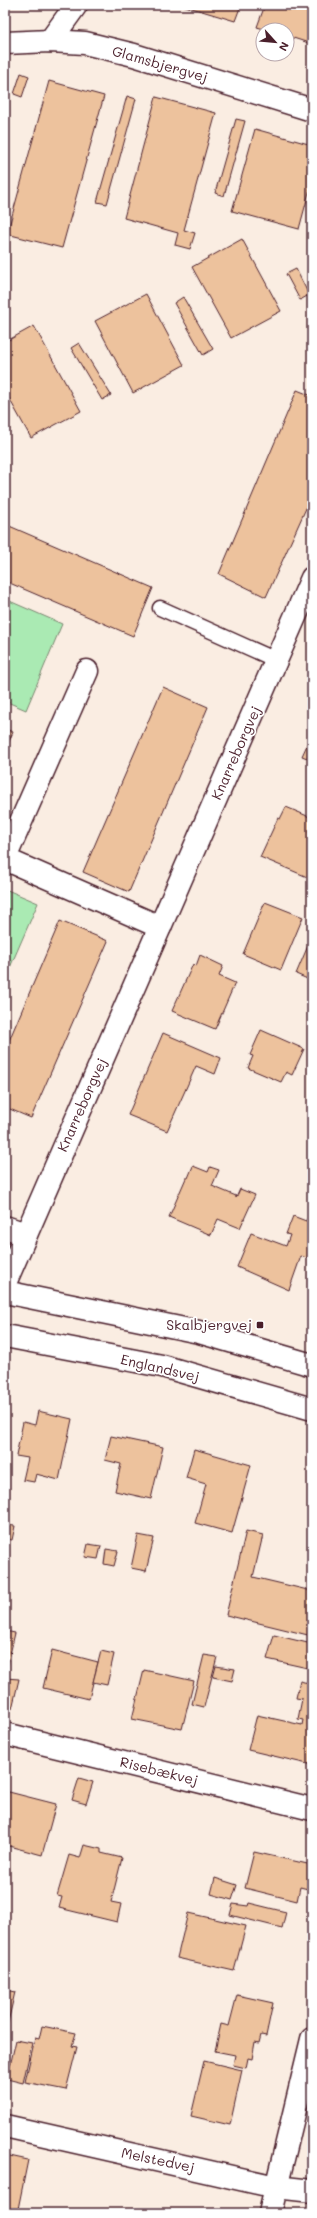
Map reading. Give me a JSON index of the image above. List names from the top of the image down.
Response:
{
  "streets": {
    "street": [
      "Glamsbjergvej",
      "Knarreborgvej",
      "Englandsvej",
      "Risebækvej",
      "Melstedvej"
    ]
  },
  "places": {
    "transit": ["Skalbjergvej"]
  },
  "north": "bottom right"
}
